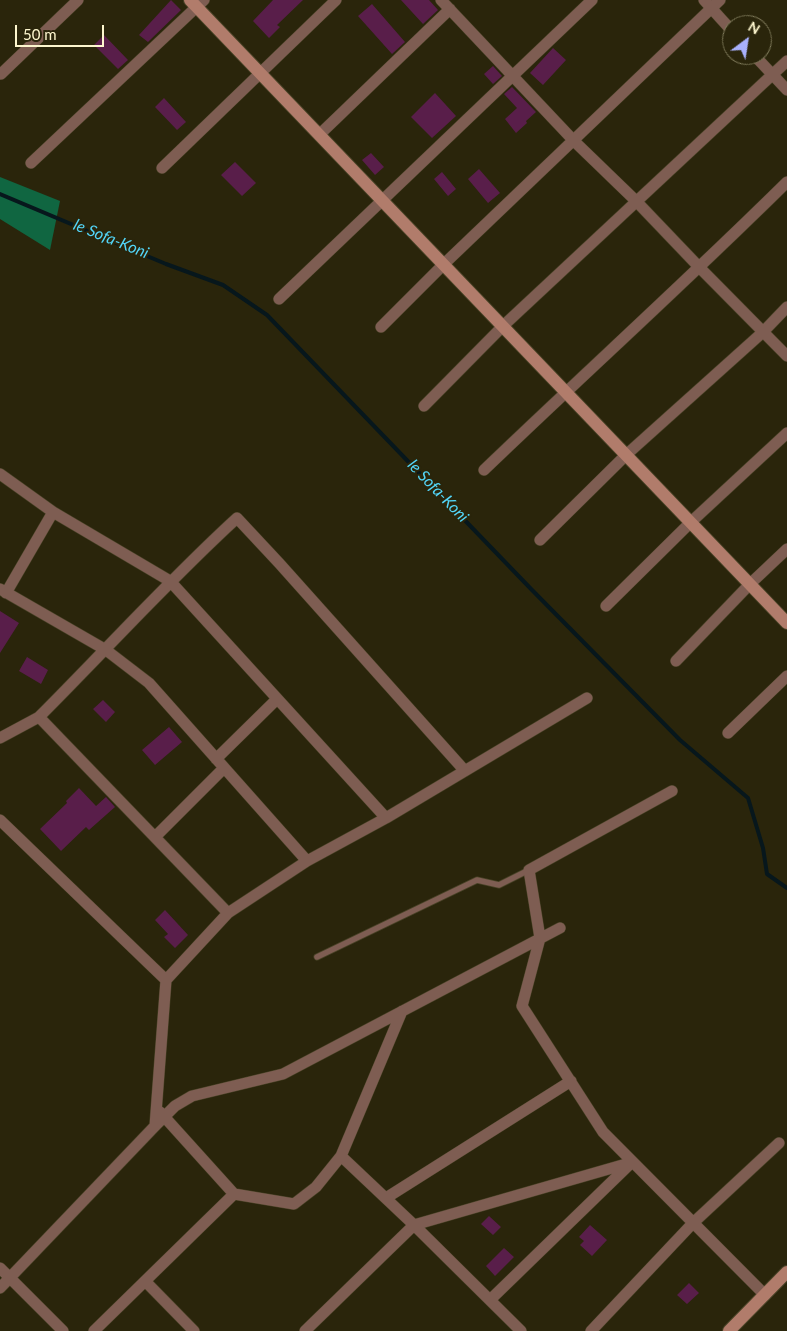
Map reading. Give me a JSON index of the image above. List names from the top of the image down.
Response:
{
  "water": ["le Sofa-Koni"],
  "scale_bar": "50 m",
  "north": "top right"
}
